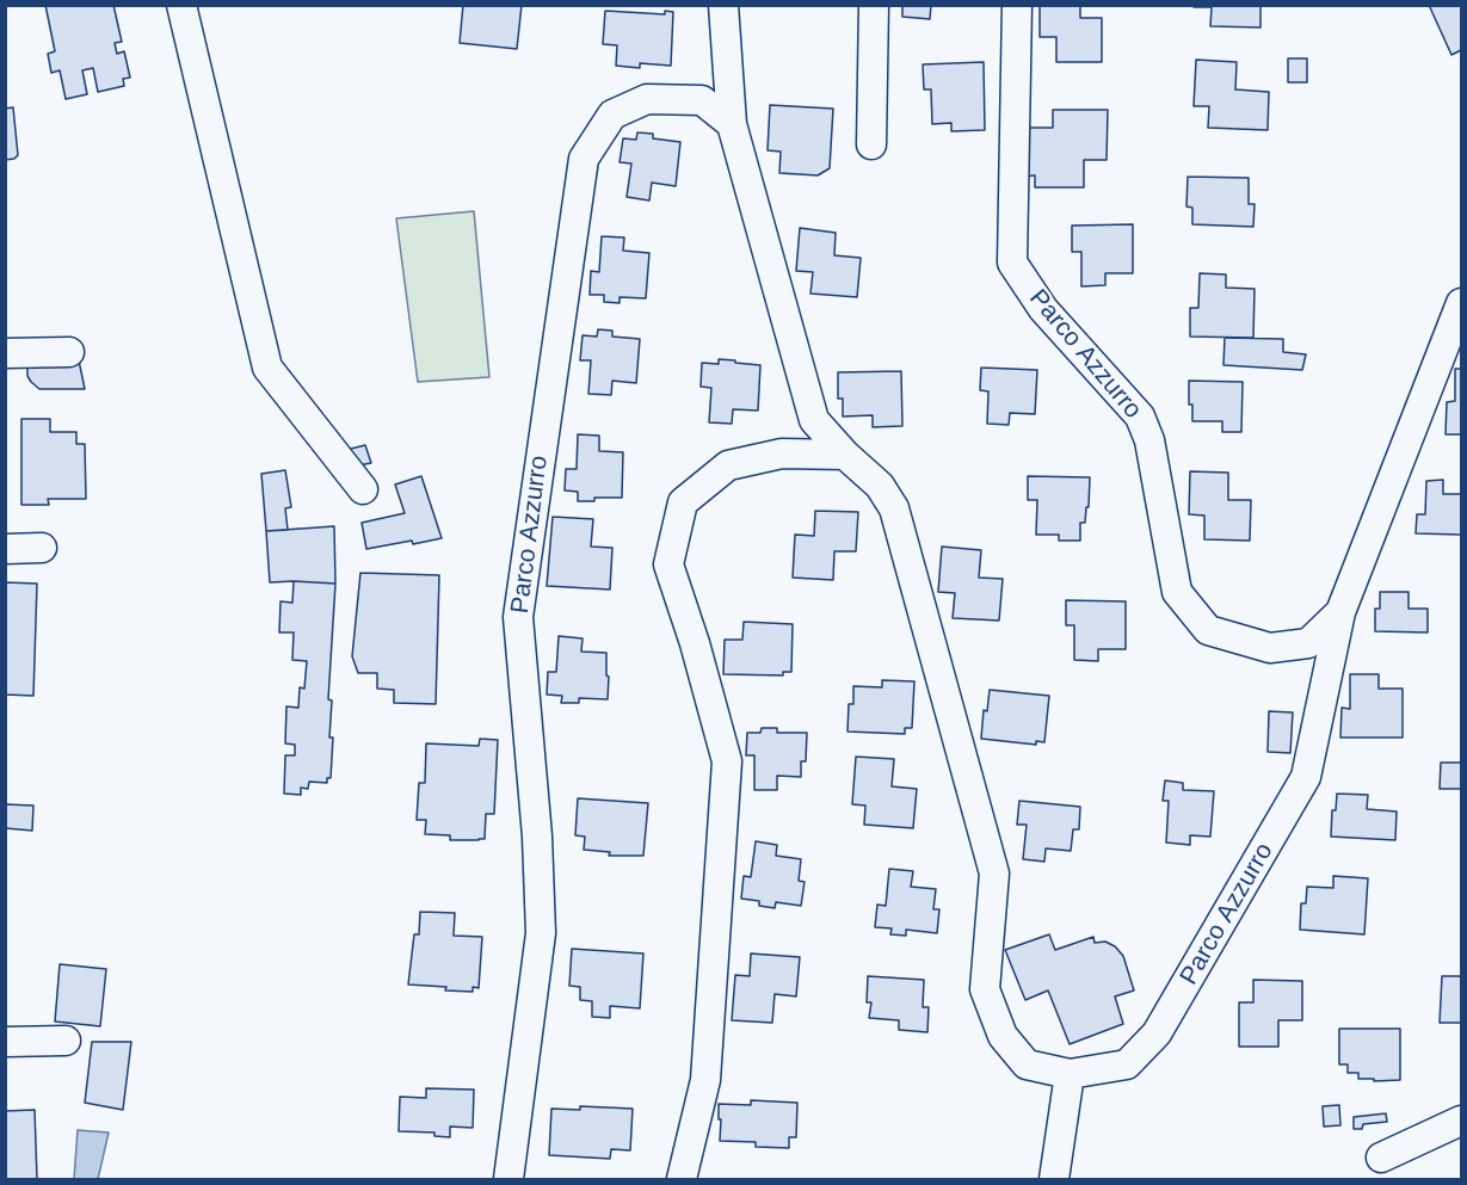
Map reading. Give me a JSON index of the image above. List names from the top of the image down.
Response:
{
  "streets": {
    "street": ["Parco Azzurro"]
  }
}
